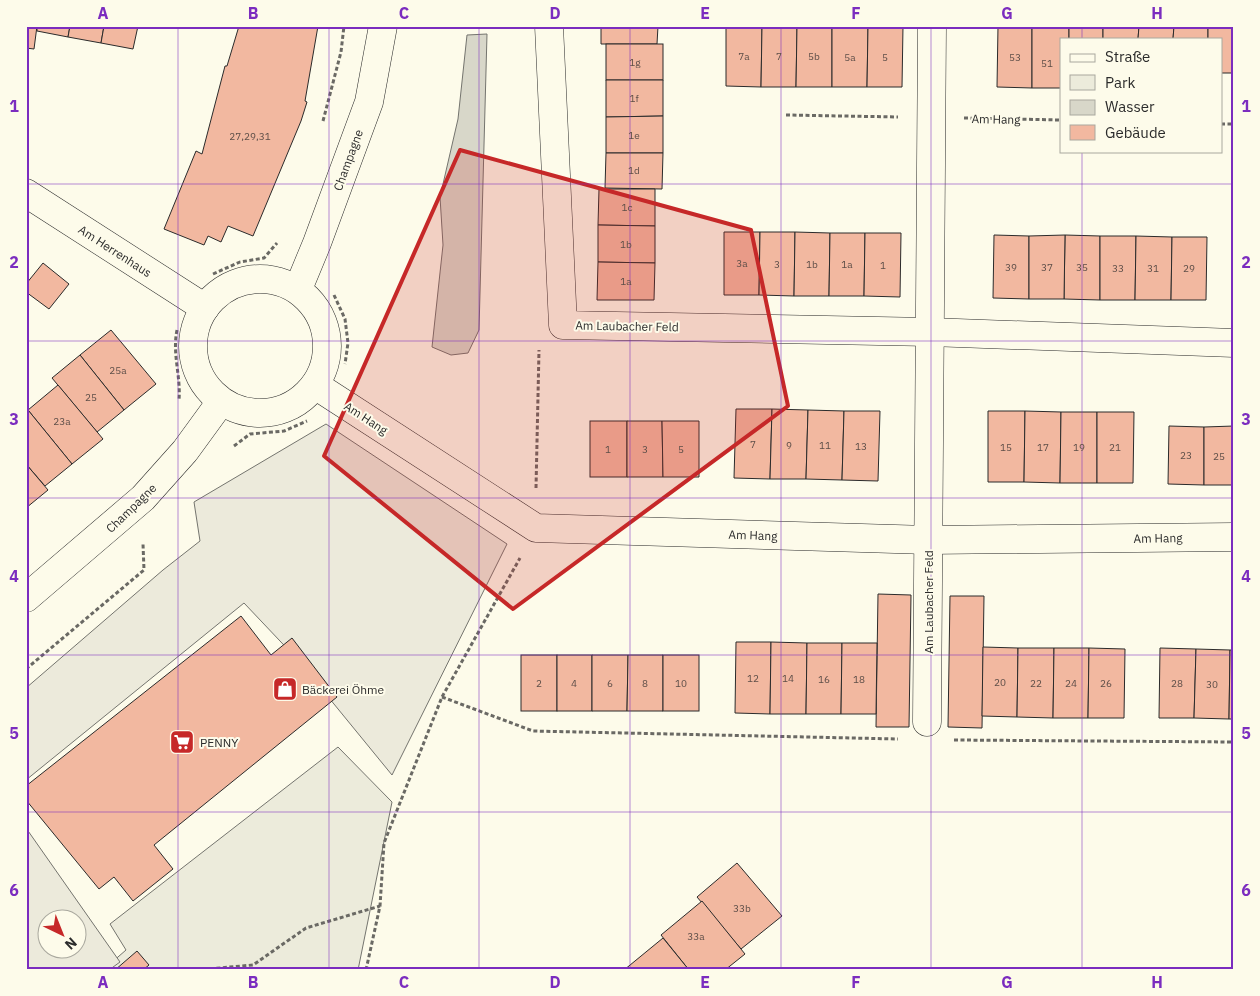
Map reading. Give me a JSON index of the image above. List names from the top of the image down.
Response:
{
  "streets": {
    "street": [
      "Am Hang",
      "Champagne",
      "Am Herrenhaus",
      "Am Laubacher Feld"
    ]
  },
  "crossings": [
    ["Am Hang", "Champagne"],
    ["Am Hang", "Am Herrenhaus"],
    ["Am Hang", "Am Laubacher Feld"],
    ["Champagne", "Am Herrenhaus"]
  ],
  "places": {
    "shop": ["Bäckerei Öhme"],
    "supermarket": ["PENNY"]
  },
  "house_numbers": [
    "7a",
    "7",
    "5b",
    "5a",
    "5",
    "53",
    "1g",
    "51",
    "1f",
    "1e",
    "27,29,31",
    "1d",
    "1c",
    "1b",
    "3a",
    "3",
    "1b",
    "1a",
    "1",
    "39",
    "37",
    "35",
    "33",
    "31",
    "29",
    "1a",
    "25a",
    "25",
    "23a",
    "7",
    "9",
    "11",
    "13",
    "15",
    "17",
    "19",
    "21",
    "1",
    "3",
    "5",
    "23",
    "25",
    "12",
    "14",
    "16",
    "18",
    "20",
    "2",
    "4",
    "6",
    "8",
    "10",
    "22",
    "24",
    "26",
    "28",
    "30",
    "33b",
    "33a"
  ],
  "legend": [
    "Straße",
    "Park",
    "Wasser",
    "Gebäude"
  ],
  "north": "bottom right",
  "grid": {
    "columns": [
      "A",
      "B",
      "C",
      "D",
      "E",
      "F",
      "G",
      "H"
    ],
    "rows": [
      "1",
      "2",
      "3",
      "4",
      "5",
      "6"
    ]
  }
}
